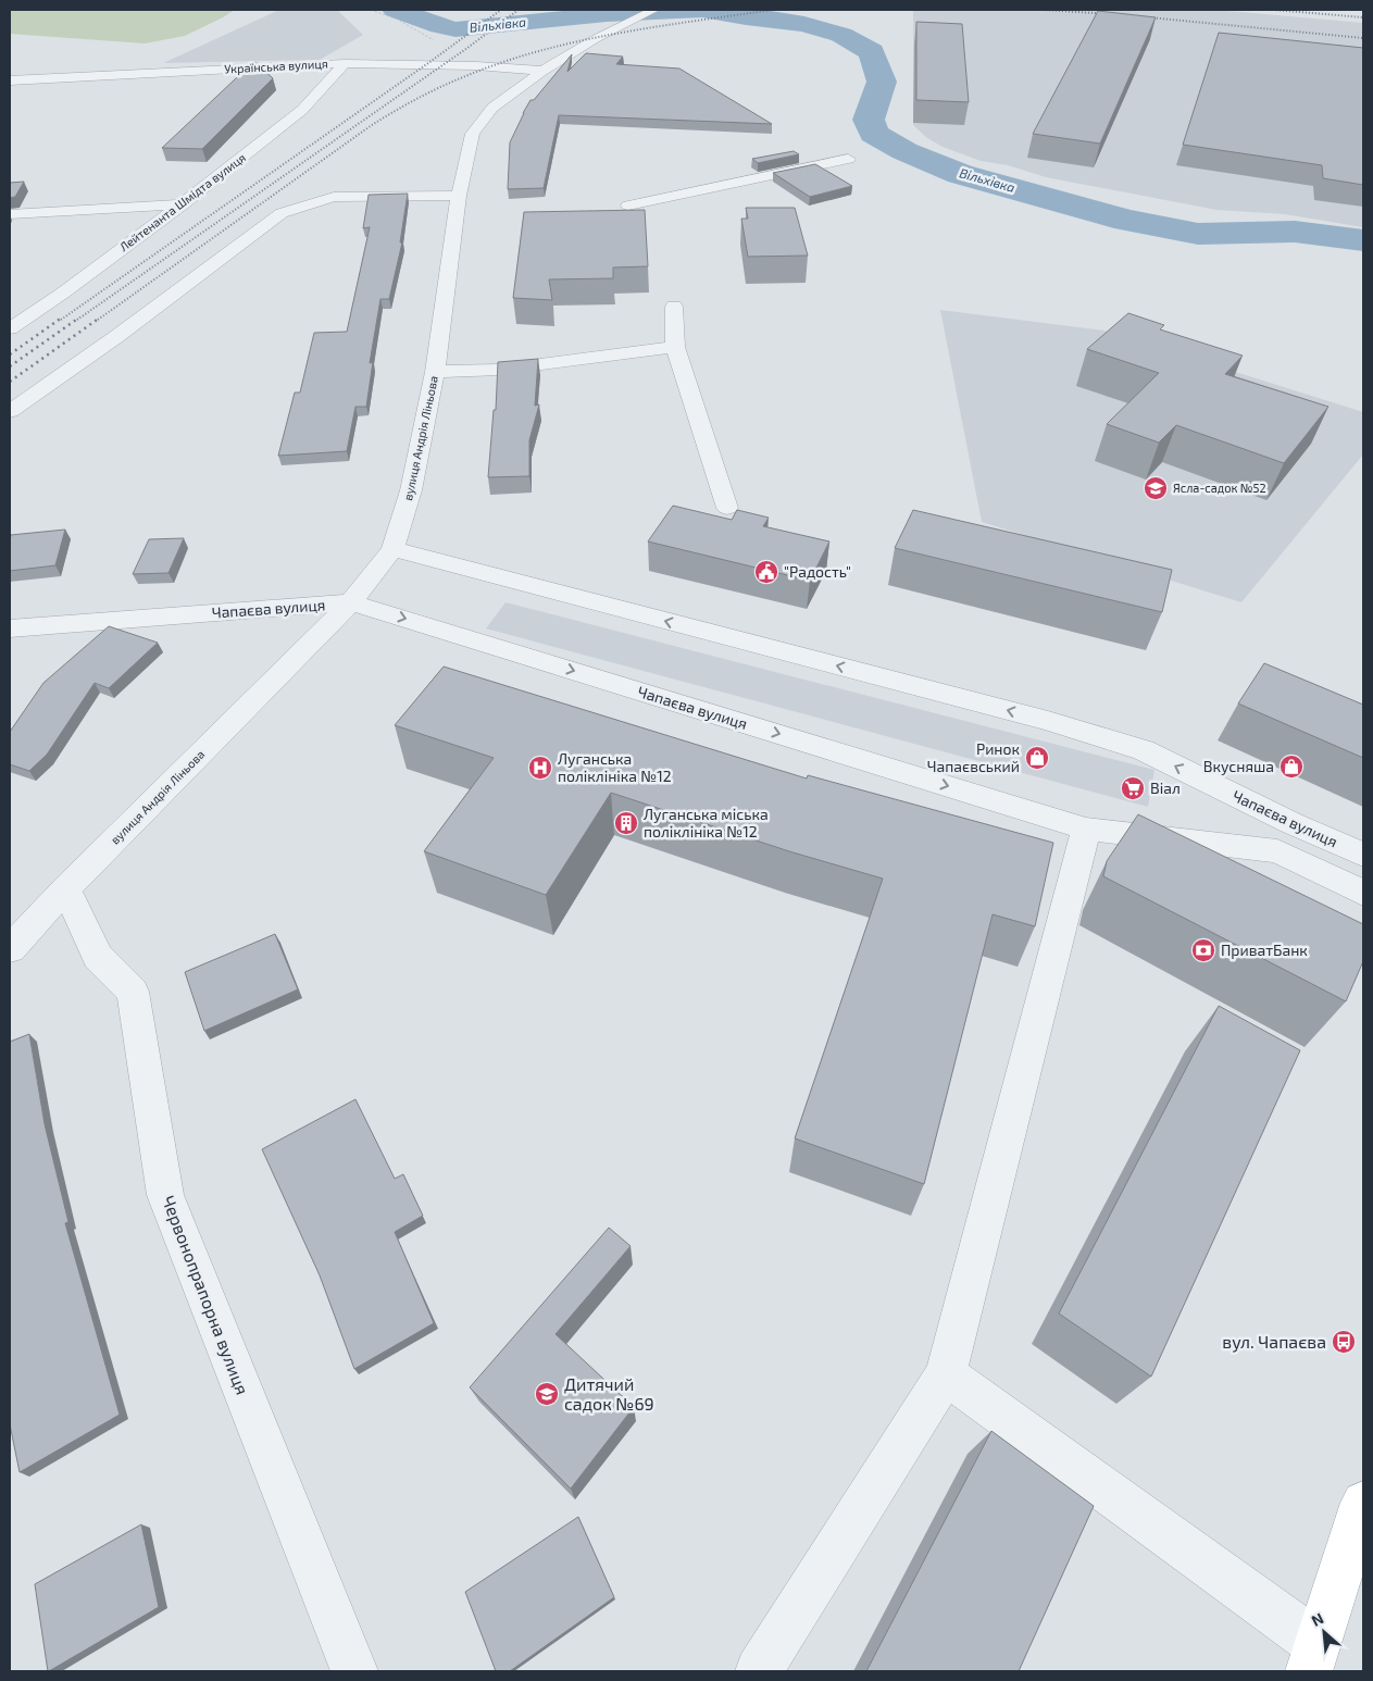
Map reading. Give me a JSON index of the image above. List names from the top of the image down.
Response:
{
  "streets": {
    "street": [
      "Українська вулиця",
      "Лейтенанта Шмідта вулиця",
      "вулиця Андрія Ліньова",
      "Чапаєва вулиця",
      "Червонопрапорна вулиця"
    ]
  },
  "crossings": [
    ["Українська вулиця", "Лейтенанта Шмідта вулиця"],
    ["Українська вулиця", "вулиця Андрія Ліньова"],
    ["вулиця Андрія Ліньова", "Чапаєва вулиця"],
    ["вулиця Андрія Ліньова", "Червонопрапорна вулиця"]
  ],
  "water": ["Вільхівка"],
  "places": {
    "school or university": ["Ясла-садок №52", "Дитячий садок №69"],
    "public building": ["\"Радость\""],
    "shop": ["Ринок Чапаєвський", "Вкусняша"],
    "hospital": ["Луганська поліклініка №12"],
    "supermarket": ["Віал"],
    "building": ["Луганська міська поліклініка №12"],
    "bank": ["ПриватБанк"],
    "bus stop": ["вул. Чапаєва"]
  },
  "north": "top left"
}
